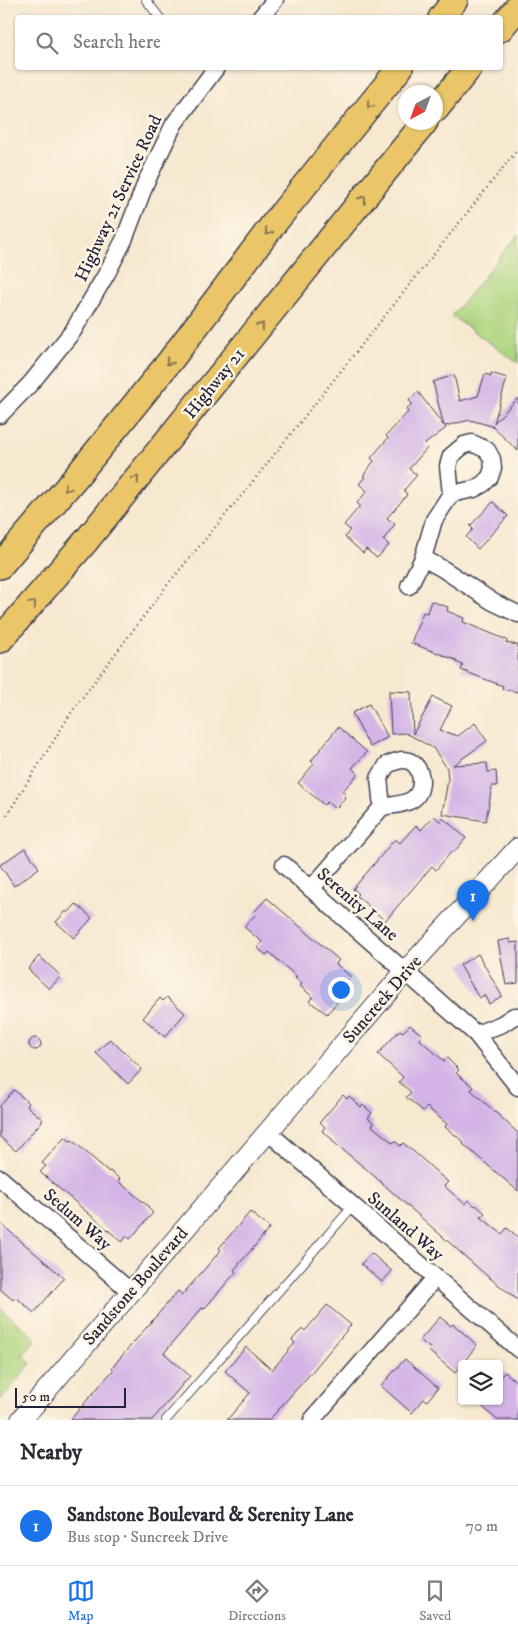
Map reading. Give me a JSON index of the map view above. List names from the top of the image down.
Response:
{
  "streets": {
    "main road": ["Highway 21"],
    "street": [
      "Highway 21 Service Road",
      "Serenity Lane",
      "Suncreek Drive",
      "Sedum Way",
      "Sunland Way",
      "Sandstone Boulevard"
    ]
  },
  "crossings": [
    ["Serenity Lane", "Suncreek Drive"],
    ["Suncreek Drive", "Sunland Way"],
    ["Suncreek Drive", "Sandstone Boulevard"],
    ["Sedum Way", "Sandstone Boulevard"]
  ],
  "scale_bar": "50 m",
  "north": "bottom left",
  "page": {
    "search": "Search here",
    "pins": "1",
    "scale": "50 m",
    "heading": "Nearby",
    "list": [
      {
        "mark": "1",
        "name": "Sandstone Boulevard & Serenity Lane",
        "note": "Bus stop · Suncreek Drive",
        "value": "70 m"
      }
    ],
    "nav": ["Map", "Directions", "Saved"]
  }
}
